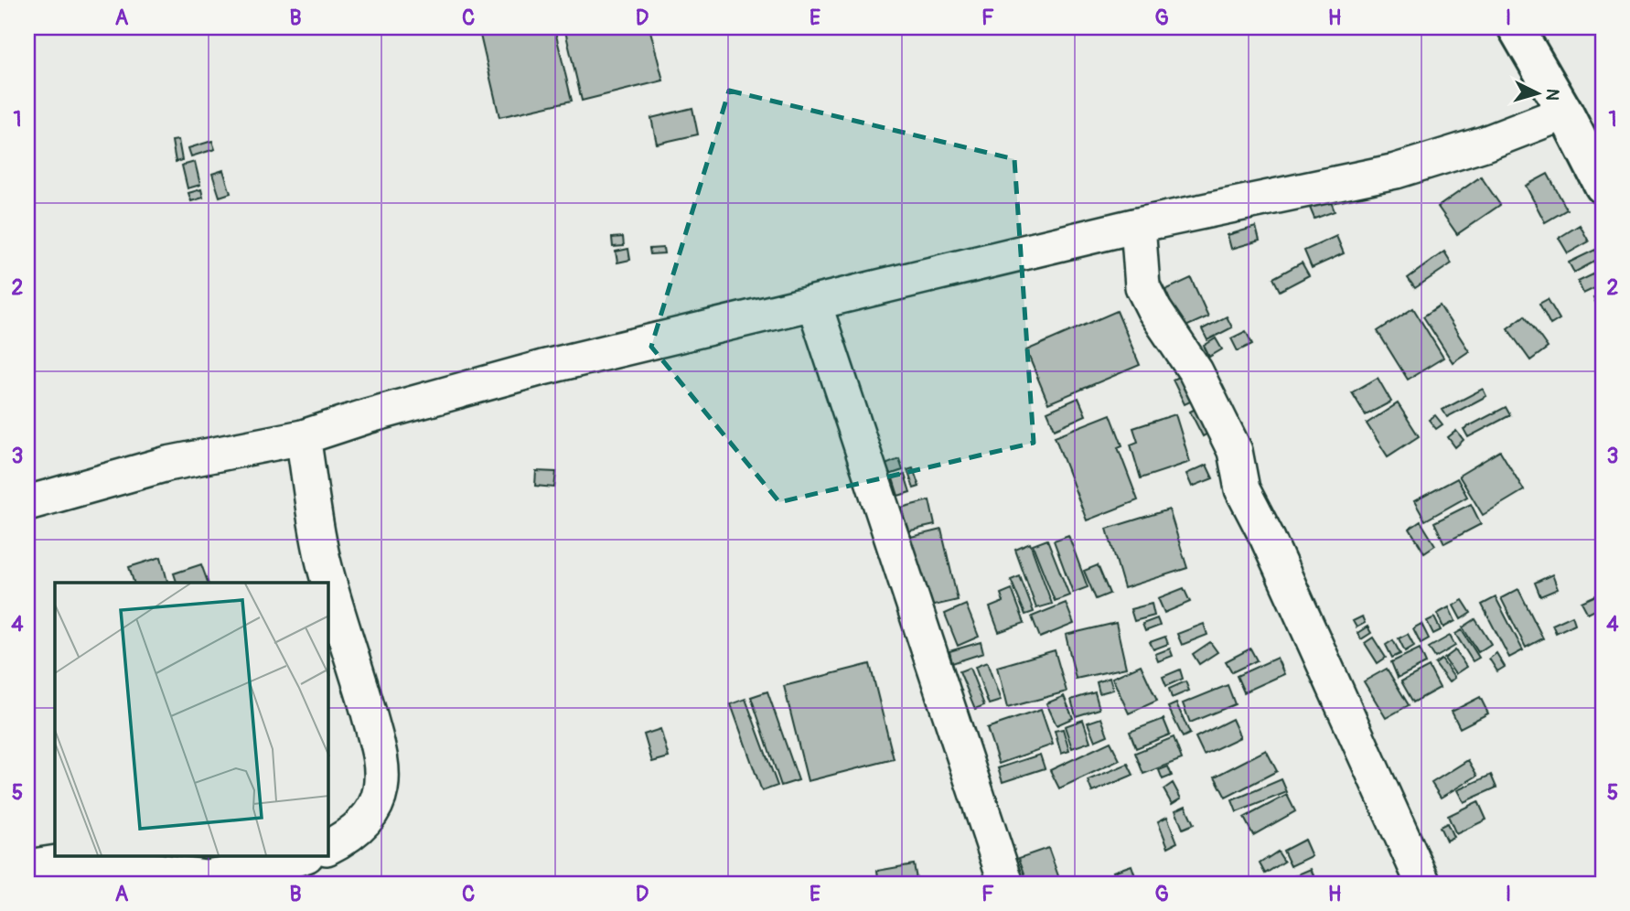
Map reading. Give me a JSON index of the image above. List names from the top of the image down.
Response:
{
  "north": "right",
  "grid": {
    "columns": [
      "A",
      "B",
      "C",
      "D",
      "E",
      "F",
      "G",
      "H",
      "I"
    ],
    "rows": [
      "1",
      "2",
      "3",
      "4",
      "5"
    ]
  }
}
